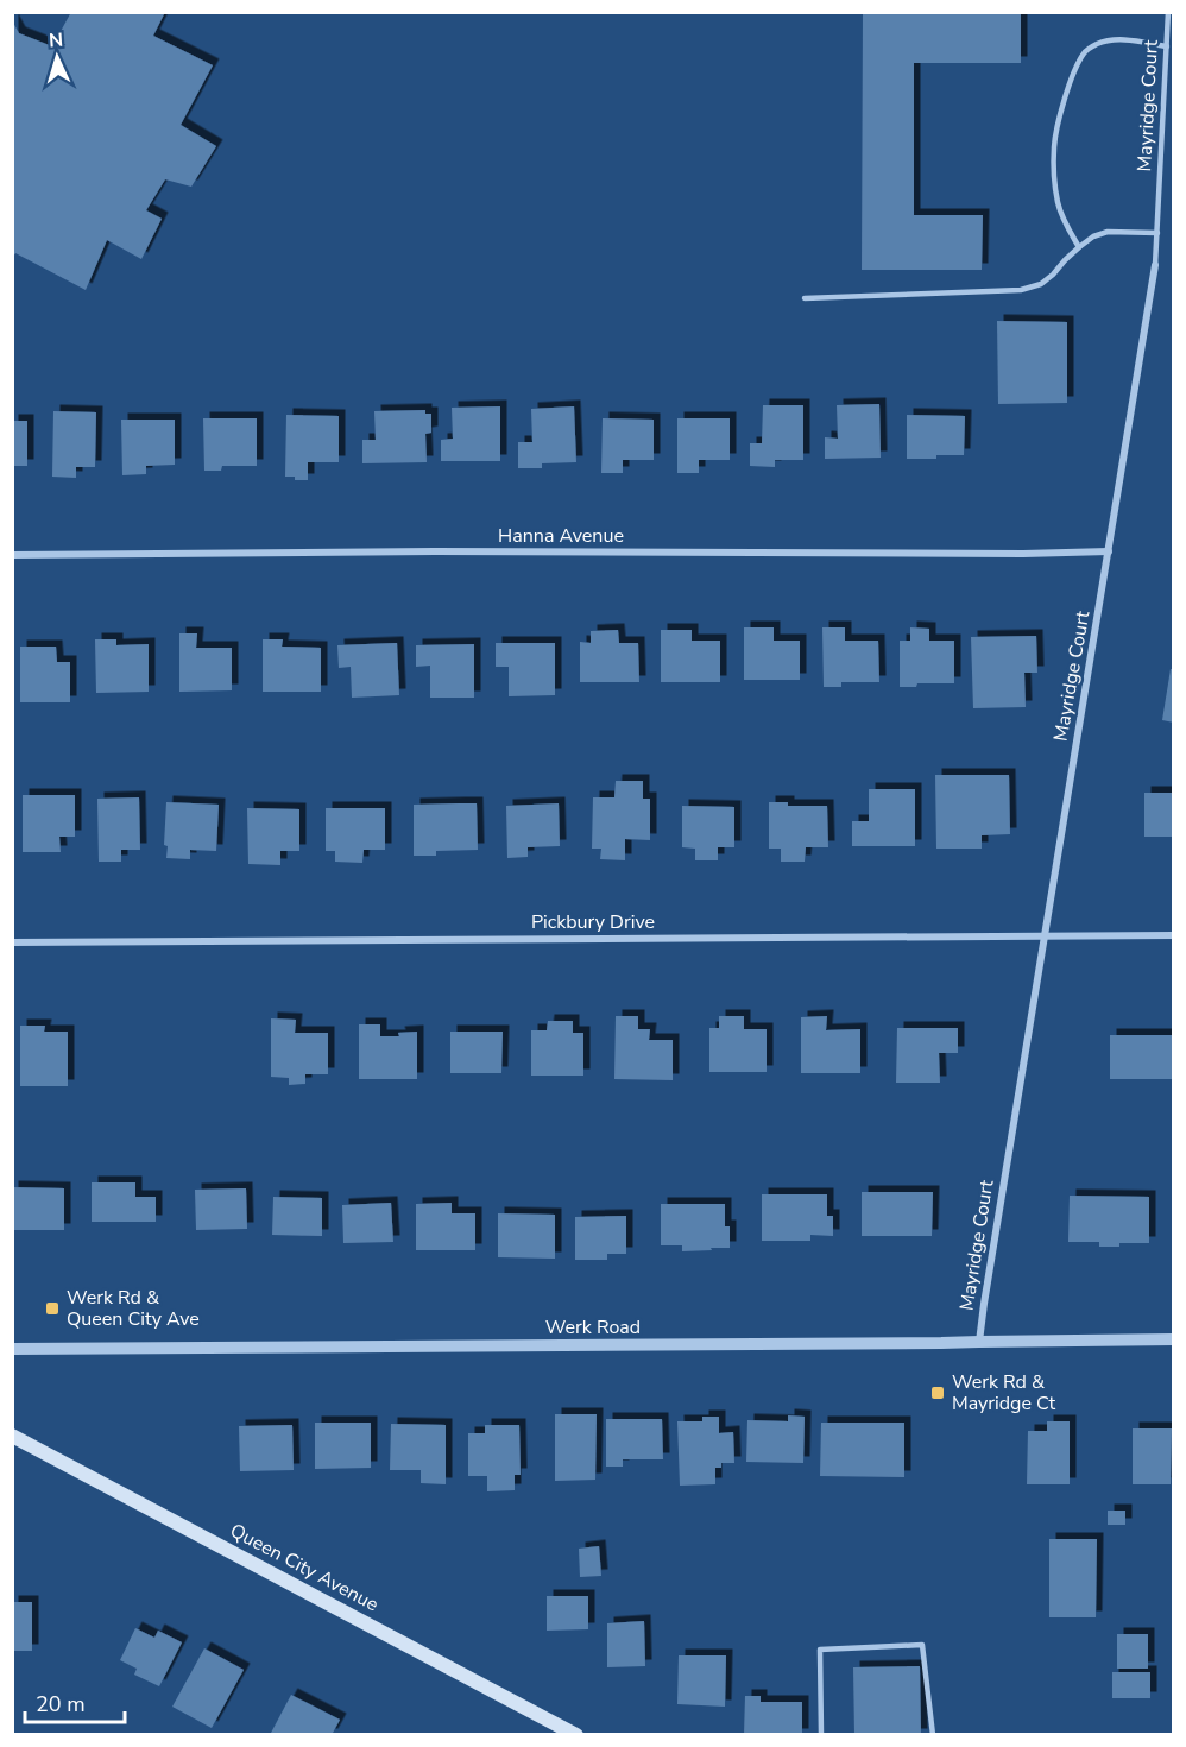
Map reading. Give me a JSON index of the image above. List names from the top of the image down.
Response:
{
  "streets": {
    "main road": ["Queen City Avenue"],
    "street": [
      "Mayridge Court",
      "Hanna Avenue",
      "Pickbury Drive",
      "Werk Road"
    ]
  },
  "crossings": [
    ["Mayridge Court", "Hanna Avenue"],
    ["Mayridge Court", "Pickbury Drive"],
    ["Mayridge Court", "Werk Road"]
  ],
  "places": {
    "transit": ["Werk Rd & Queen City Ave", "Werk Rd & Mayridge Ct"]
  },
  "scale_bar": "20 m",
  "north": "top"
}
